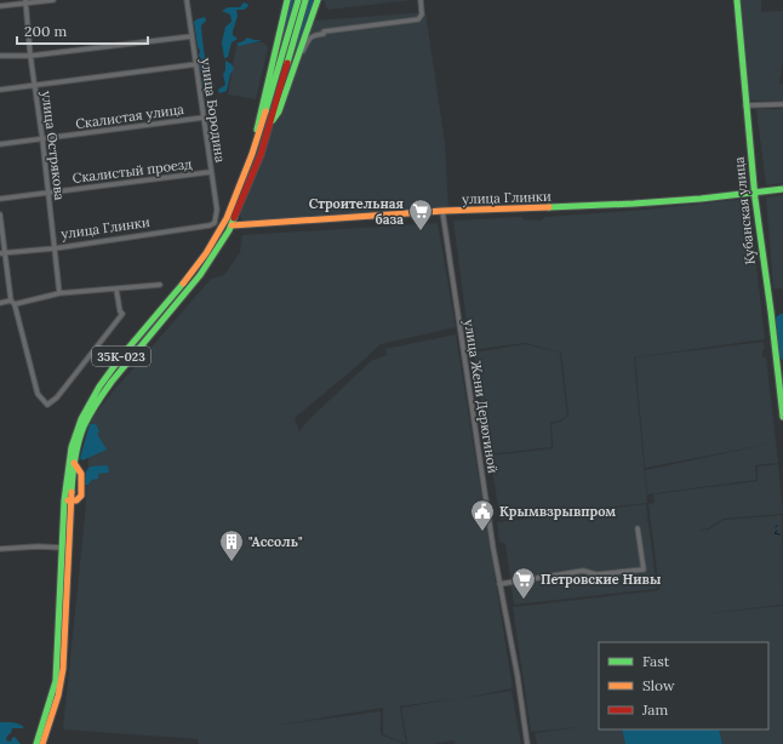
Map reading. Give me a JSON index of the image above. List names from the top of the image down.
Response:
{
  "streets": {
    "main road": ["улица Глинки", "Кубанская улица", "35К-023"],
    "street": [
      "улица Бородина",
      "Скалистая улица",
      "улица Острякова",
      "Скалистый проезд",
      "улица Жени Дерюгиной"
    ]
  },
  "crossings": [
    ["улица Бородина", "Скалистая улица"],
    ["улица Бородина", "Скалистый проезд"],
    ["улица Бородина", "улица Глинки"],
    ["Скалистая улица", "улица Острякова"],
    ["улица Острякова", "Скалистый проезд"],
    ["улица Острякова", "улица Глинки"],
    ["улица Глинки", "Кубанская улица"],
    ["улица Глинки", "35К-023"],
    ["улица Глинки", "улица Жени Дерюгиной"]
  ],
  "places": {
    "supermarket": ["Строительная база", "Петровские Нивы"],
    "public building": ["Крымвзрывпром"],
    "building": ["\"Ассоль\""]
  },
  "legend": ["Fast", "Slow", "Jam"],
  "scale_bar": "200 m"
}
